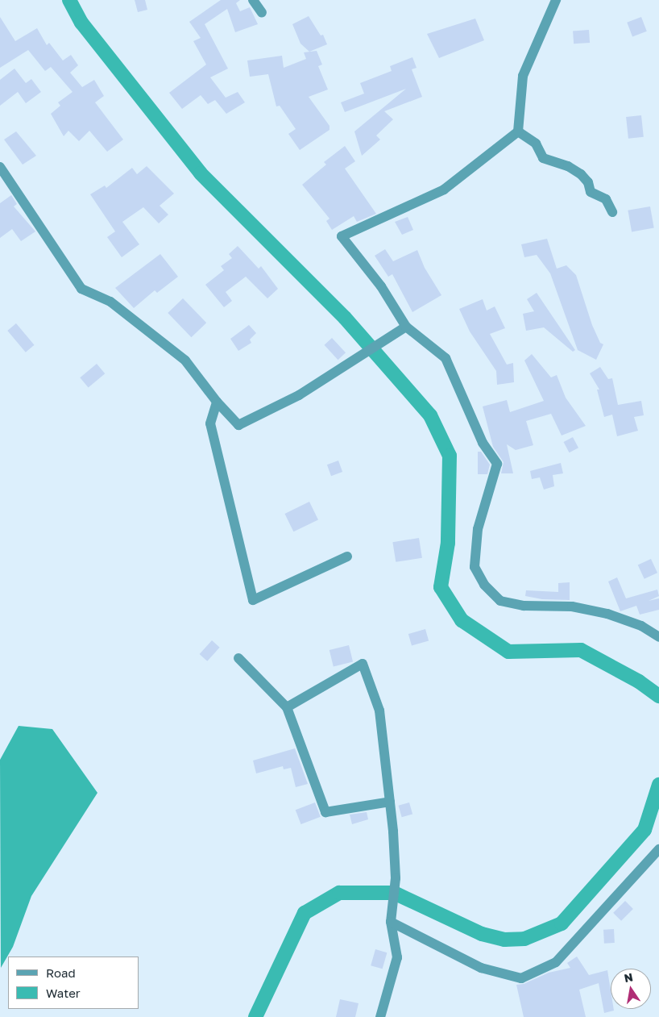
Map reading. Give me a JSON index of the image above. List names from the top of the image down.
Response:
{
  "legend": ["Road", "Water"],
  "north": "top"
}
